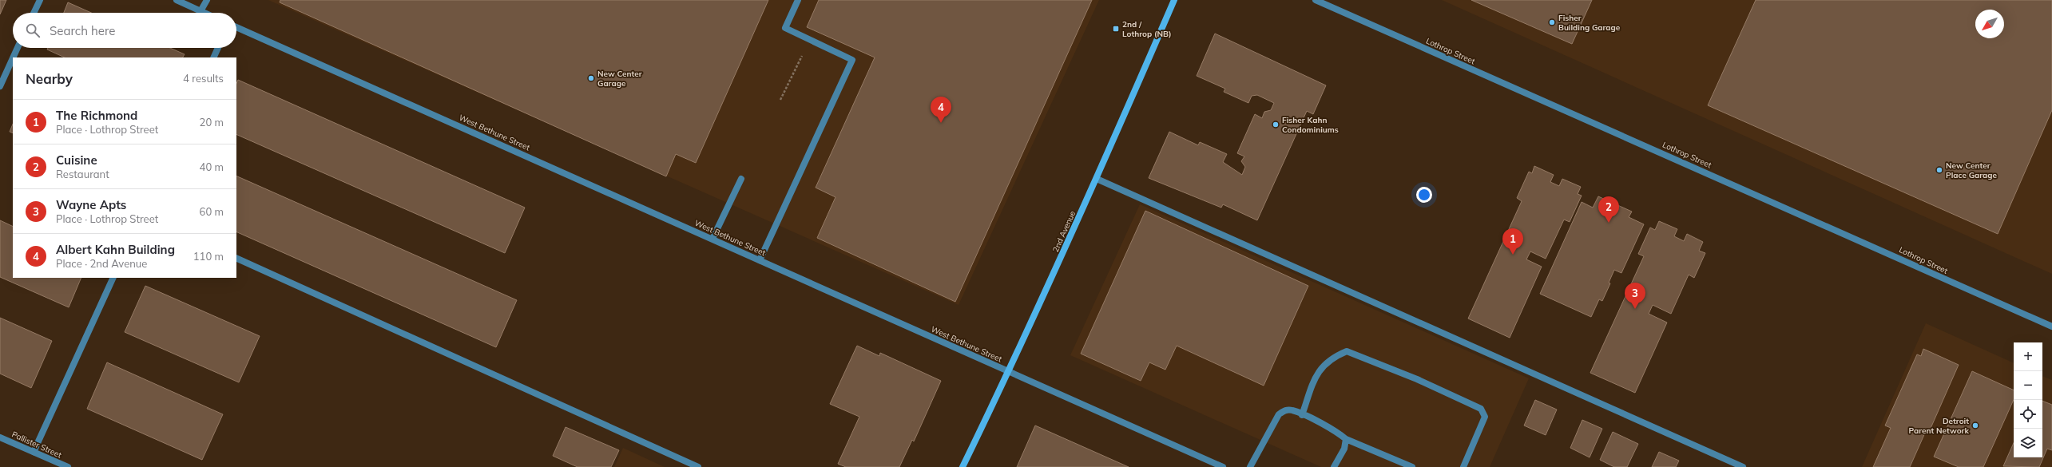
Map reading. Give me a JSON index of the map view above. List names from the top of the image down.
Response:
{
  "streets": {
    "street": [
      "Lothrop Street",
      "West Bethune Street",
      "2nd Avenue",
      "Pallister Street"
    ]
  },
  "crossings": [
    ["West Bethune Street", "2nd Avenue"]
  ],
  "places": {
    "other": [
      "Fisher Building Garage",
      "New Center Garage",
      "Fisher Kahn Condominiums",
      "New Center Place Garage",
      "Detroit Parent Network"
    ],
    "transit": ["2nd / Lothrop (NB)"]
  },
  "north": "bottom left",
  "page": {
    "search": "Search here",
    "heading": ["Nearby", "4 results"],
    "pins": [
      "4",
      "2",
      "1",
      "3"
    ],
    "list": [
      {
        "mark": "1",
        "name": "The Richmond",
        "note": "Place · Lothrop Street",
        "value": "20 m"
      },
      {
        "mark": "2",
        "name": "Cuisine",
        "note": "Restaurant",
        "value": "40 m"
      },
      {
        "mark": "3",
        "name": "Wayne Apts",
        "note": "Place · Lothrop Street",
        "value": "60 m"
      },
      {
        "mark": "4",
        "name": "Albert Kahn Building",
        "note": "Place · 2nd Avenue",
        "value": "110 m"
      }
    ],
    "map_buttons": ["+", "−"]
  }
}
